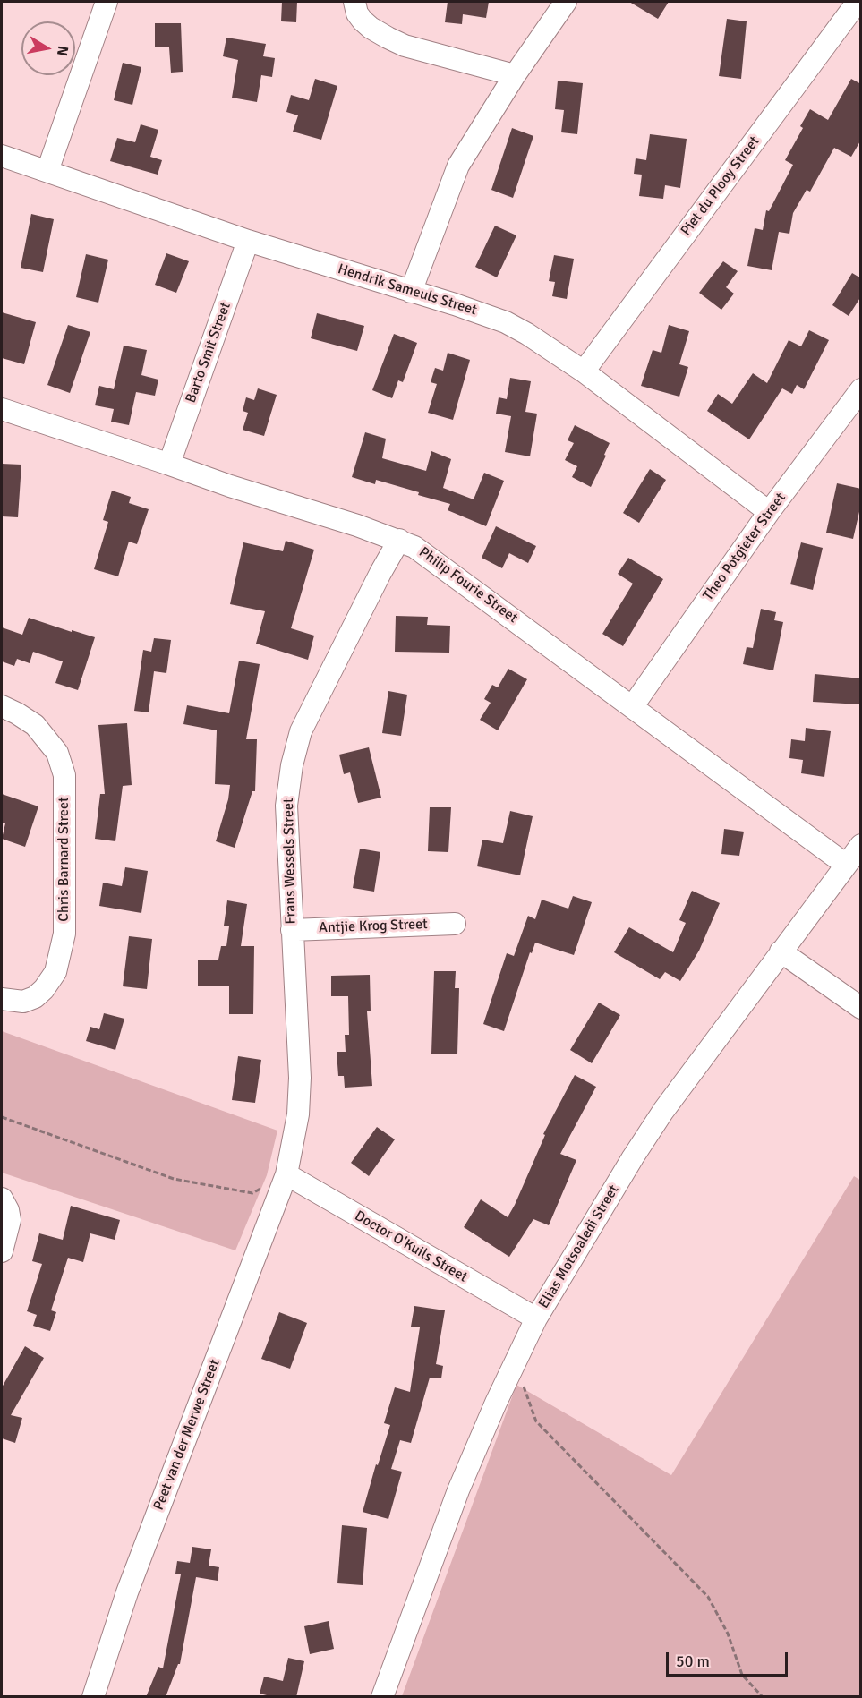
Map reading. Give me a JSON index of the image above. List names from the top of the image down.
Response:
{
  "streets": {
    "street": [
      "Piet du Plooy Street",
      "Hendrik Sameuls Street",
      "Barto Smit Street",
      "Theo Potgieter Street",
      "Philip Fourie Street",
      "Chris Barnard Street",
      "Frans Wessels Street",
      "Antjie Krog Street",
      "Doctor O'Kuils Street",
      "Elias Motsoaledi Street",
      "Peet van der Merwe Street"
    ]
  },
  "crossings": [
    ["Piet du Plooy Street", "Hendrik Sameuls Street"],
    ["Hendrik Sameuls Street", "Barto Smit Street"],
    ["Hendrik Sameuls Street", "Theo Potgieter Street"],
    ["Barto Smit Street", "Philip Fourie Street"],
    ["Theo Potgieter Street", "Philip Fourie Street"],
    ["Philip Fourie Street", "Frans Wessels Street"],
    ["Philip Fourie Street", "Elias Motsoaledi Street"],
    ["Frans Wessels Street", "Antjie Krog Street"],
    ["Frans Wessels Street", "Doctor O'Kuils Street"],
    ["Frans Wessels Street", "Peet van der Merwe Street"],
    ["Doctor O'Kuils Street", "Elias Motsoaledi Street"],
    ["Doctor O'Kuils Street", "Peet van der Merwe Street"]
  ],
  "scale_bar": "50 m",
  "north": "right"
}
